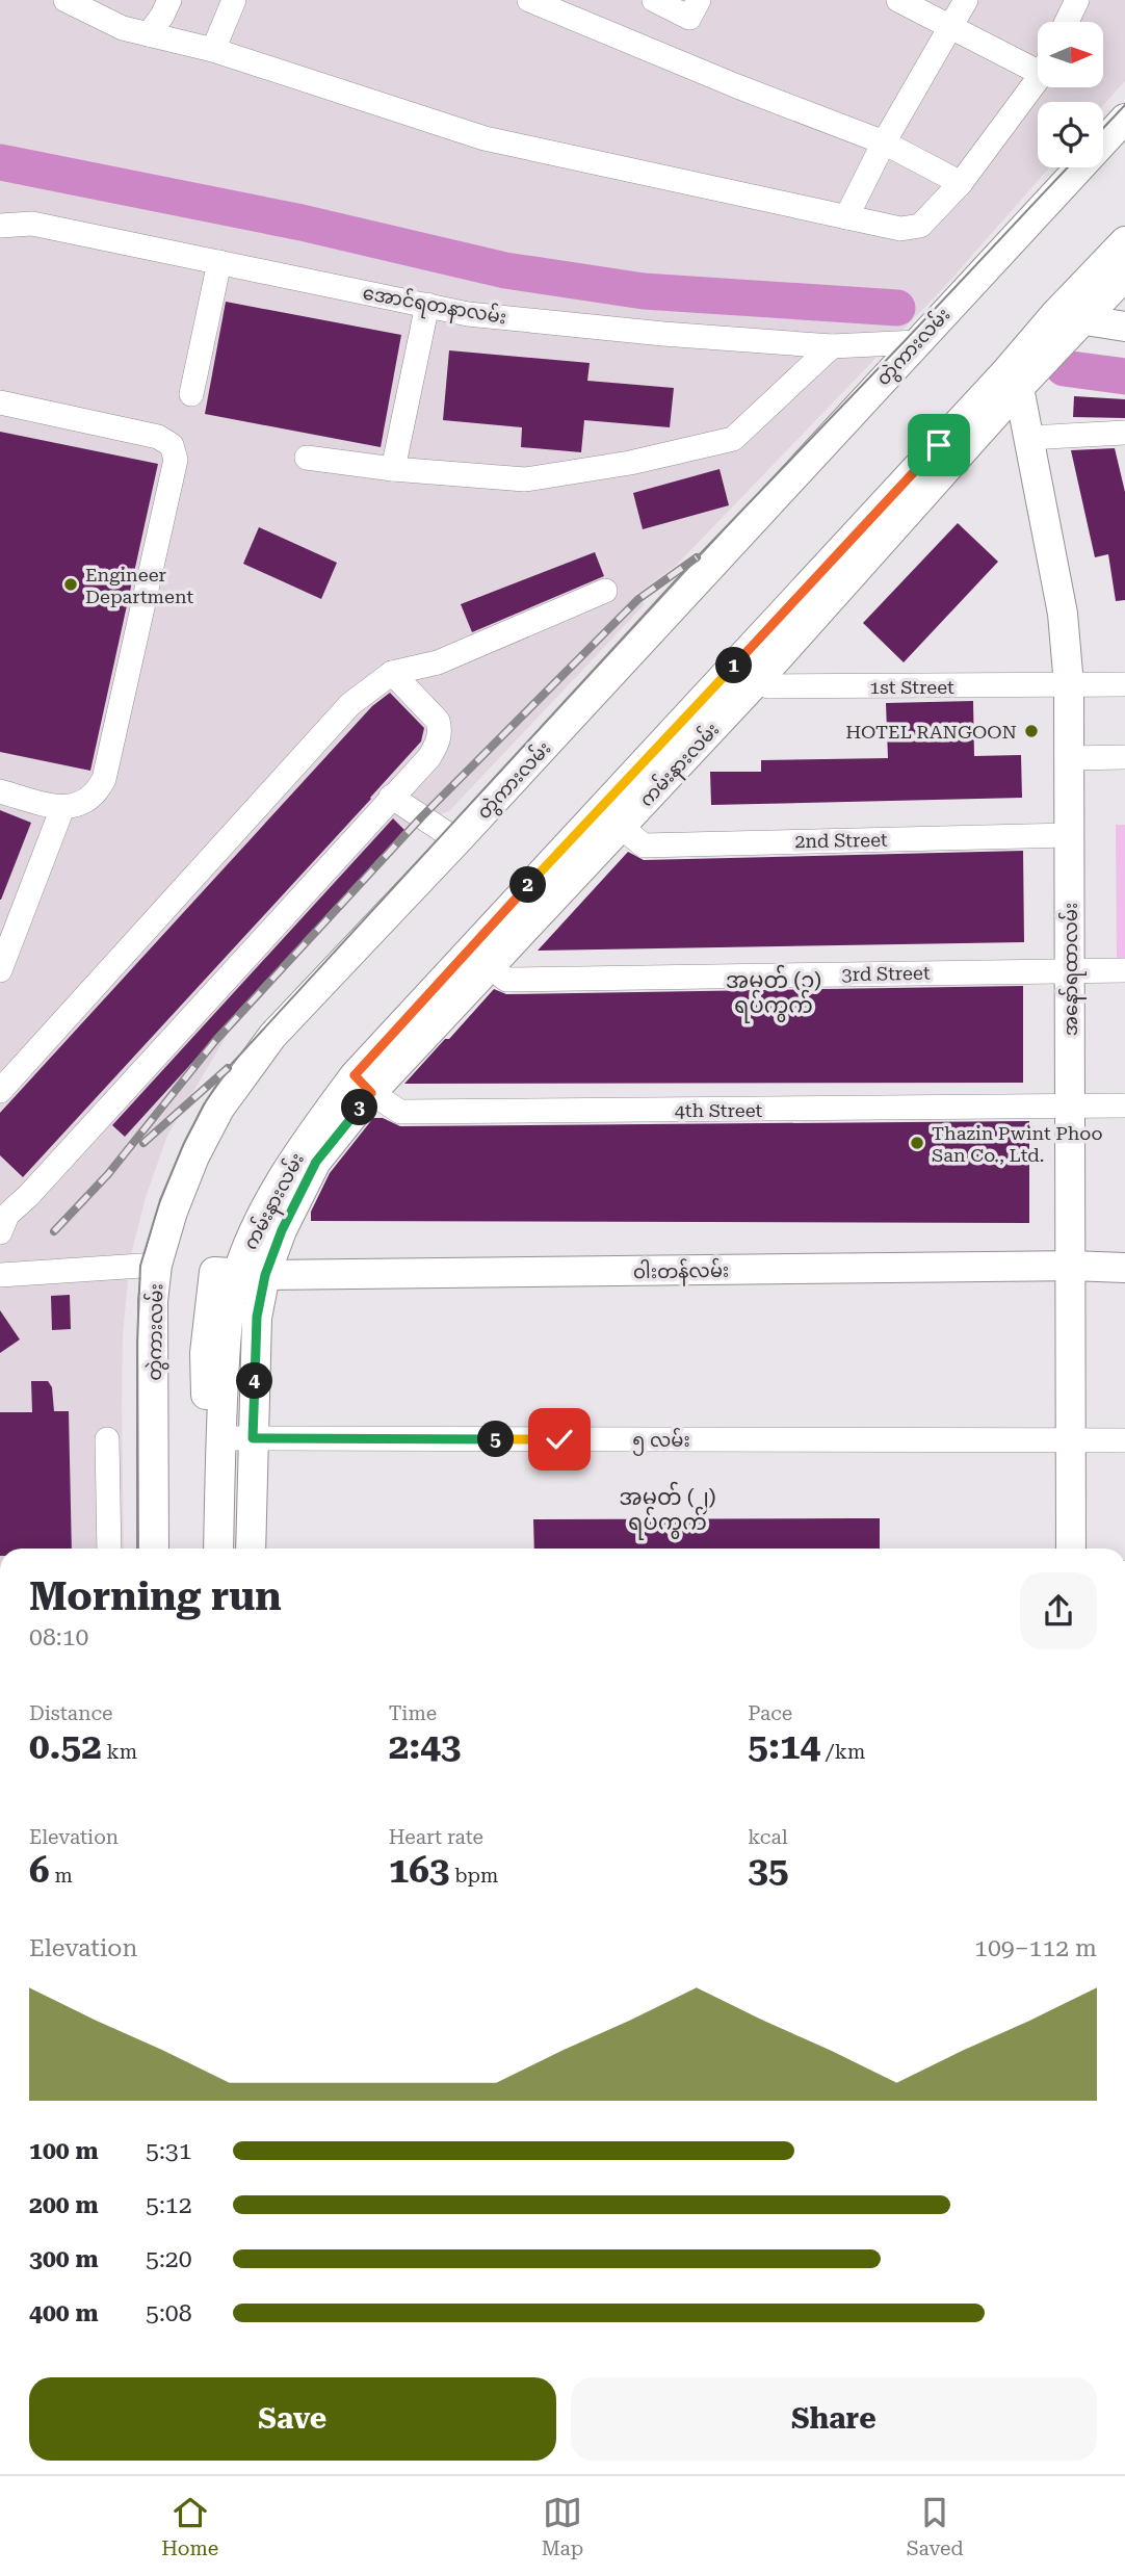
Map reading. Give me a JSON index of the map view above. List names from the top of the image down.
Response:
{
  "streets": {
    "main road": [
      "တွဲကားလမ်း",
      "ကမ်းနားလမ်း",
      "အနော်ရထာလမ်း",
      "ဝါးတန်လမ်း"
    ],
    "street": [
      "အောင်ရတနာလမ်း",
      "1st Street",
      "2nd Street",
      "3rd Street",
      "4th Street",
      "၅ လမ်း"
    ]
  },
  "crossings": [
    ["အောင်ရတနာလမ်း", "တွဲကားလမ်း"],
    ["1st Street", "ကမ်းနားလမ်း"],
    ["1st Street", "အနော်ရထာလမ်း"],
    ["ကမ်းနားလမ်း", "2nd Street"],
    ["ကမ်းနားလမ်း", "အနော်ရထာလမ်း"],
    ["ကမ်းနားလမ်း", "3rd Street"],
    ["ကမ်းနားလမ်း", "4th Street"],
    ["ကမ်းနားလမ်း", "ဝါးတန်လမ်း"],
    ["ကမ်းနားလမ်း", "၅ လမ်း"],
    ["2nd Street", "အနော်ရထာလမ်း"],
    ["အနော်ရထာလမ်း", "3rd Street"],
    ["အနော်ရထာလမ်း", "4th Street"],
    ["အနော်ရထာလမ်း", "ဝါးတန်လမ်း"],
    ["အနော်ရထာလမ်း", "၅ လမ်း"]
  ],
  "districts": ["အမှတ် (၁) ရပ်ကွက်", "အမှတ် (၂) ရပ်ကွက်"],
  "places": ["Engineer Department", "HOTEL RANGOON", "Thazin Pwint Phoo San Co., Ltd."],
  "north": "right",
  "page": {
    "pins": [
      "1",
      "2",
      "3",
      "4",
      "5"
    ],
    "heading": ["Morning run", "08:10"],
    "stats": [
      ["Distance", "0.52 km"],
      ["Time", "2:43"],
      ["Pace", "5:14 /km"],
      ["Elevation", "6 m"],
      ["Heart rate", "163 bpm"],
      ["kcal", "35"]
    ],
    "chart": ["Elevation", "109–112 m"],
    "list": [
      {
        "name": "100 m",
        "note": "5:31"
      },
      {
        "name": "200 m",
        "note": "5:12"
      },
      {
        "name": "300 m",
        "note": "5:20"
      },
      {
        "name": "400 m",
        "note": "5:08"
      }
    ],
    "buttons": ["Save", "Share"],
    "tabs": ["Home", "Map", "Saved"]
  }
}
